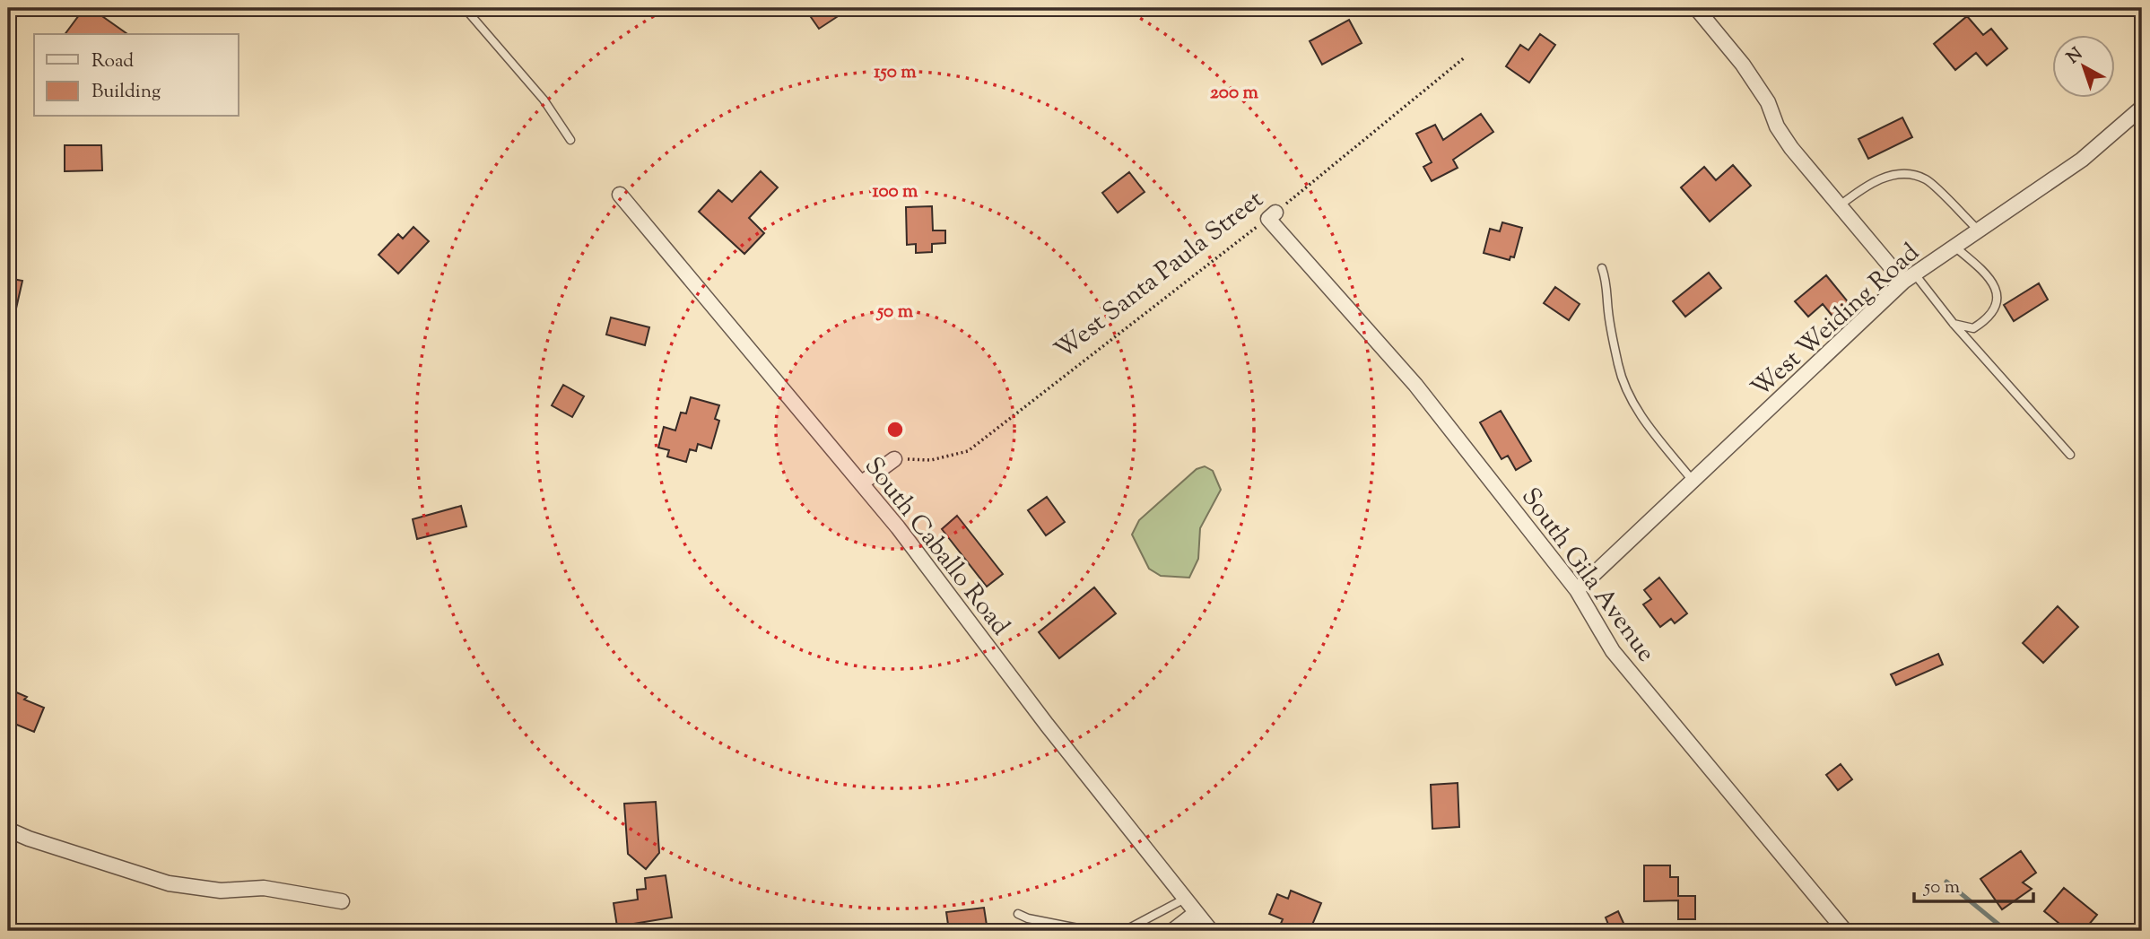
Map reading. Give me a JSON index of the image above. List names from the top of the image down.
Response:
{
  "streets": {
    "street": ["West Weiding Road", "South Caballo Road", "South Gila Avenue"],
    "path": ["West Santa Paula Street"]
  },
  "crossings": [
    ["West Santa Paula Street", "South Gila Avenue"],
    ["West Weiding Road", "South Gila Avenue"]
  ],
  "legend": ["Road", "Building"],
  "scale_bar": "50 m",
  "north": "top left",
  "rings": [
    "150 m",
    "200 m",
    "100 m",
    "50 m"
  ]
}
